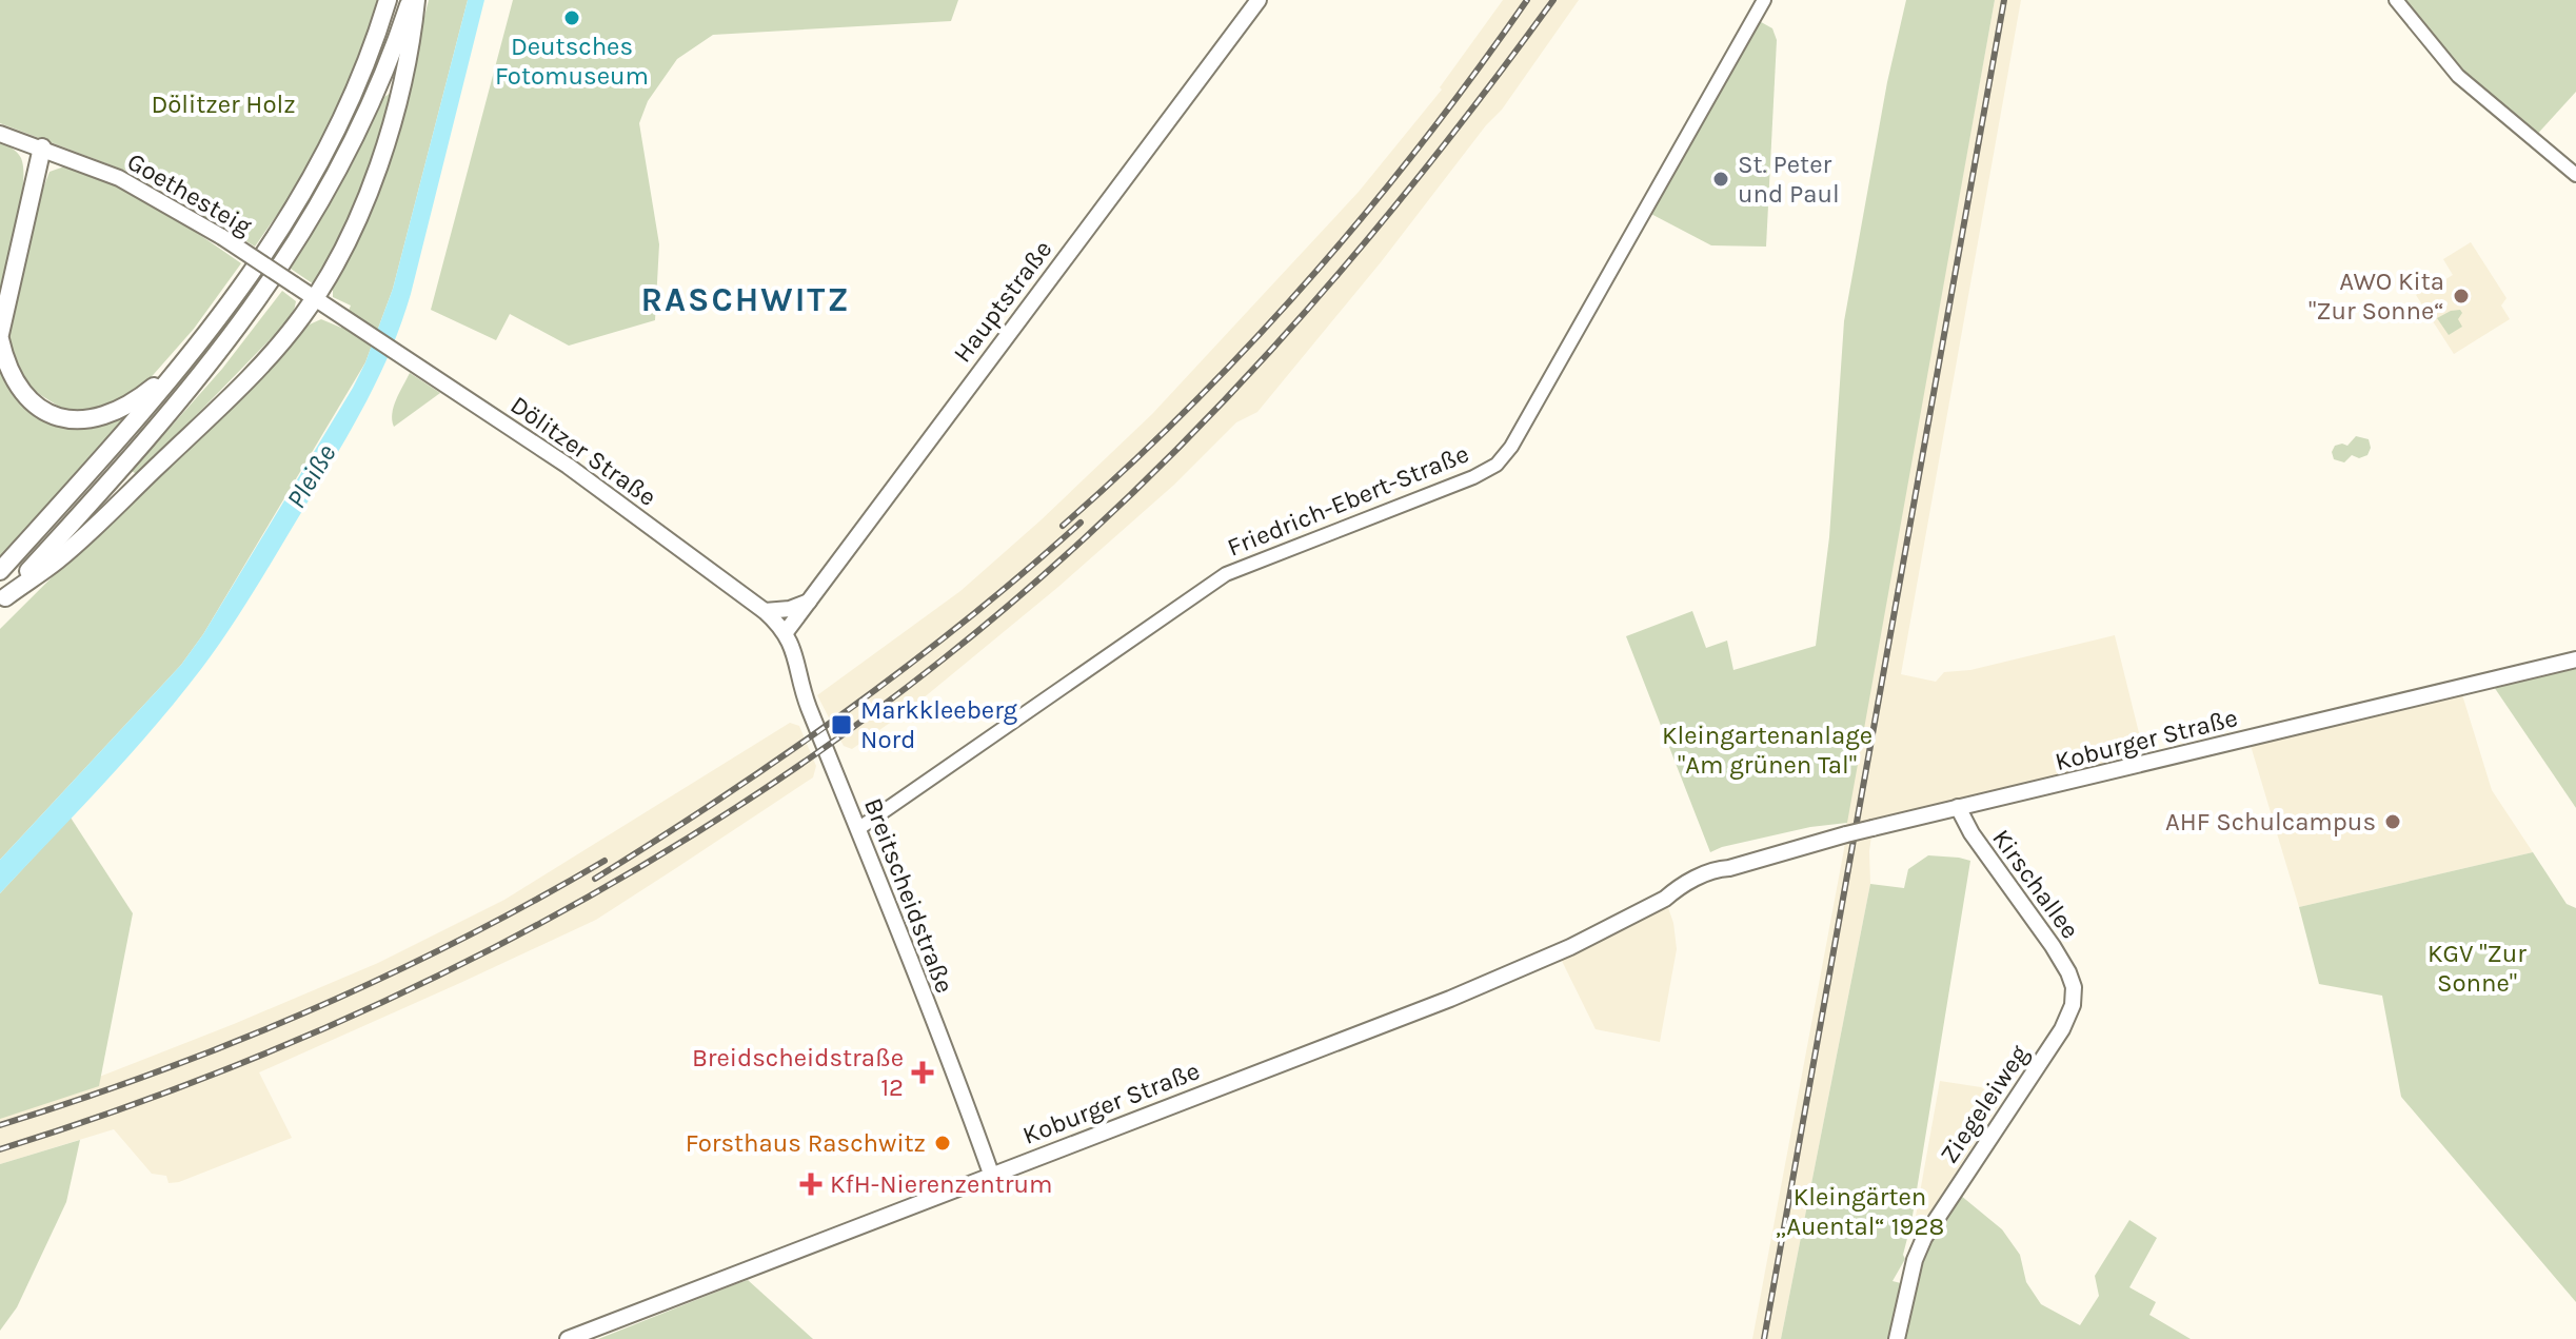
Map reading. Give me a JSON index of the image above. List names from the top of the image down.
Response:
{
  "streets": {
    "main road": [
      "Goethesteig",
      "Hauptstraße",
      "Dölitzer Straße",
      "Koburger Straße",
      "Kirschallee",
      "Breitscheidstraße",
      "Ziegeleiweg"
    ],
    "street": ["Friedrich-Ebert-Straße"]
  },
  "crossings": [
    ["Goethesteig", "Dölitzer Straße"],
    ["Hauptstraße", "Dölitzer Straße"],
    ["Hauptstraße", "Breitscheidstraße"],
    ["Dölitzer Straße", "Breitscheidstraße"],
    ["Friedrich-Ebert-Straße", "Breitscheidstraße"],
    ["Koburger Straße", "Kirschallee"],
    ["Koburger Straße", "Breitscheidstraße"],
    ["Kirschallee", "Ziegeleiweg"]
  ],
  "districts": ["RASCHWITZ"],
  "water": ["Pleiße"],
  "parks": [
    "Dölitzer Holz",
    "Kleingartenanlage \"Am grünen Tal\"",
    "KGV \"Zur Sonne\"",
    "Kleingärten „Auental“ 1928"
  ],
  "places": {
    "other": [
      "Deutsches Fotomuseum",
      "St. Peter und Paul",
      "AWO Kita \"Zur Sonne“",
      "AHF Schulcampus",
      "Forsthaus Raschwitz"
    ],
    "transit": ["Markkleeberg Nord"],
    "health": ["Breidscheidstraße 12", "KfH-Nierenzentrum"]
  }
}
